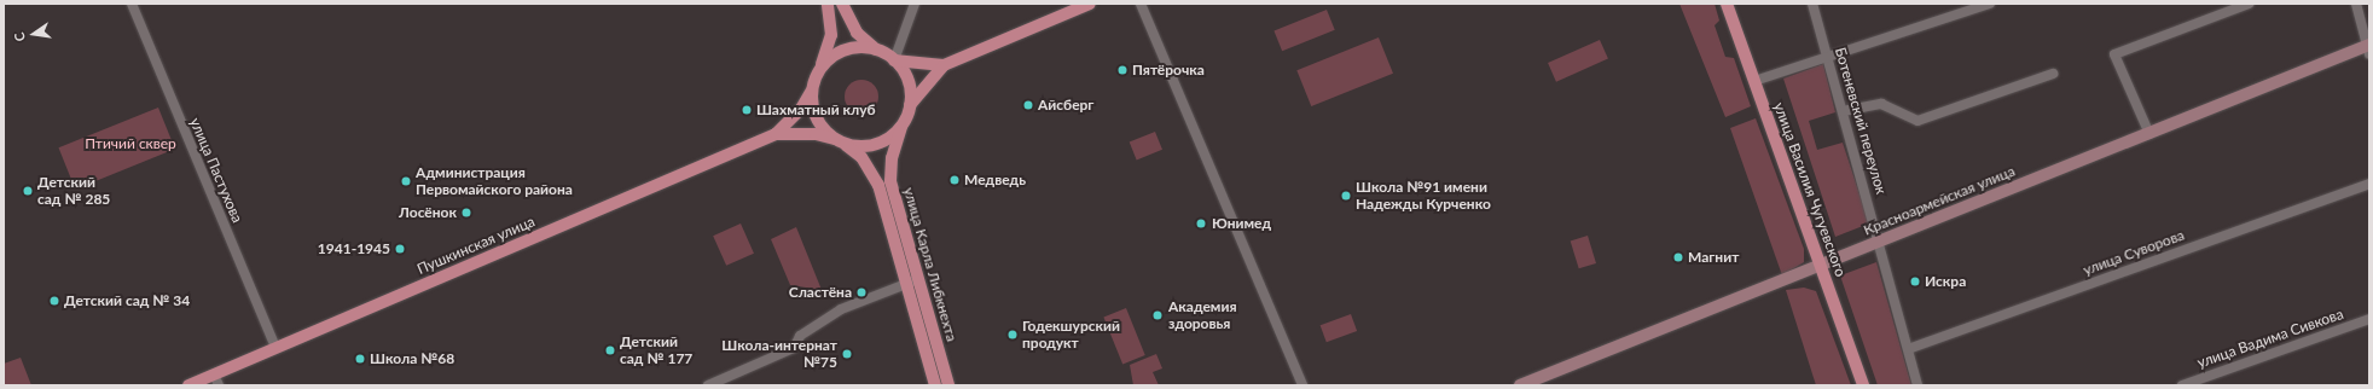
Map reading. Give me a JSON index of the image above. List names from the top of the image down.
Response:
{
  "streets": {
    "main road": ["улица Василия Чугуевского", "Пушкинская улица", "улица Карла Либкнехта"],
    "street": [
      "Ботеневский переулок",
      "улица Пастухова",
      "Красноармейская улица",
      "улица Суворова",
      "улица Вадима Сивкова"
    ]
  },
  "crossings": [
    ["Ботеневский переулок", "Красноармейская улица"],
    ["Ботеневский переулок", "улица Суворова"],
    ["улица Пастухова", "Пушкинская улица"],
    ["улица Василия Чугуевского", "Красноармейская улица"],
    ["Пушкинская улица", "улица Карла Либкнехта"]
  ],
  "parks": ["Птичий сквер"],
  "places": [
    "Пятёрочка",
    "Айсберг",
    "Шахматный клуб",
    "Медведь",
    "Администрация Первомайского района",
    "Детский сад № 285",
    "Школа №91 имени Надежды Курченко",
    "Лосёнок",
    "Юнимед",
    "1941-1945",
    "Магнит",
    "Искра",
    "Сластёна",
    "Детский сад № 34",
    "Академия здоровья",
    "Годекшурский продукт",
    "Детский сад № 177",
    "Школа-интернат №75",
    "Школа №68"
  ],
  "north": "left"
}
